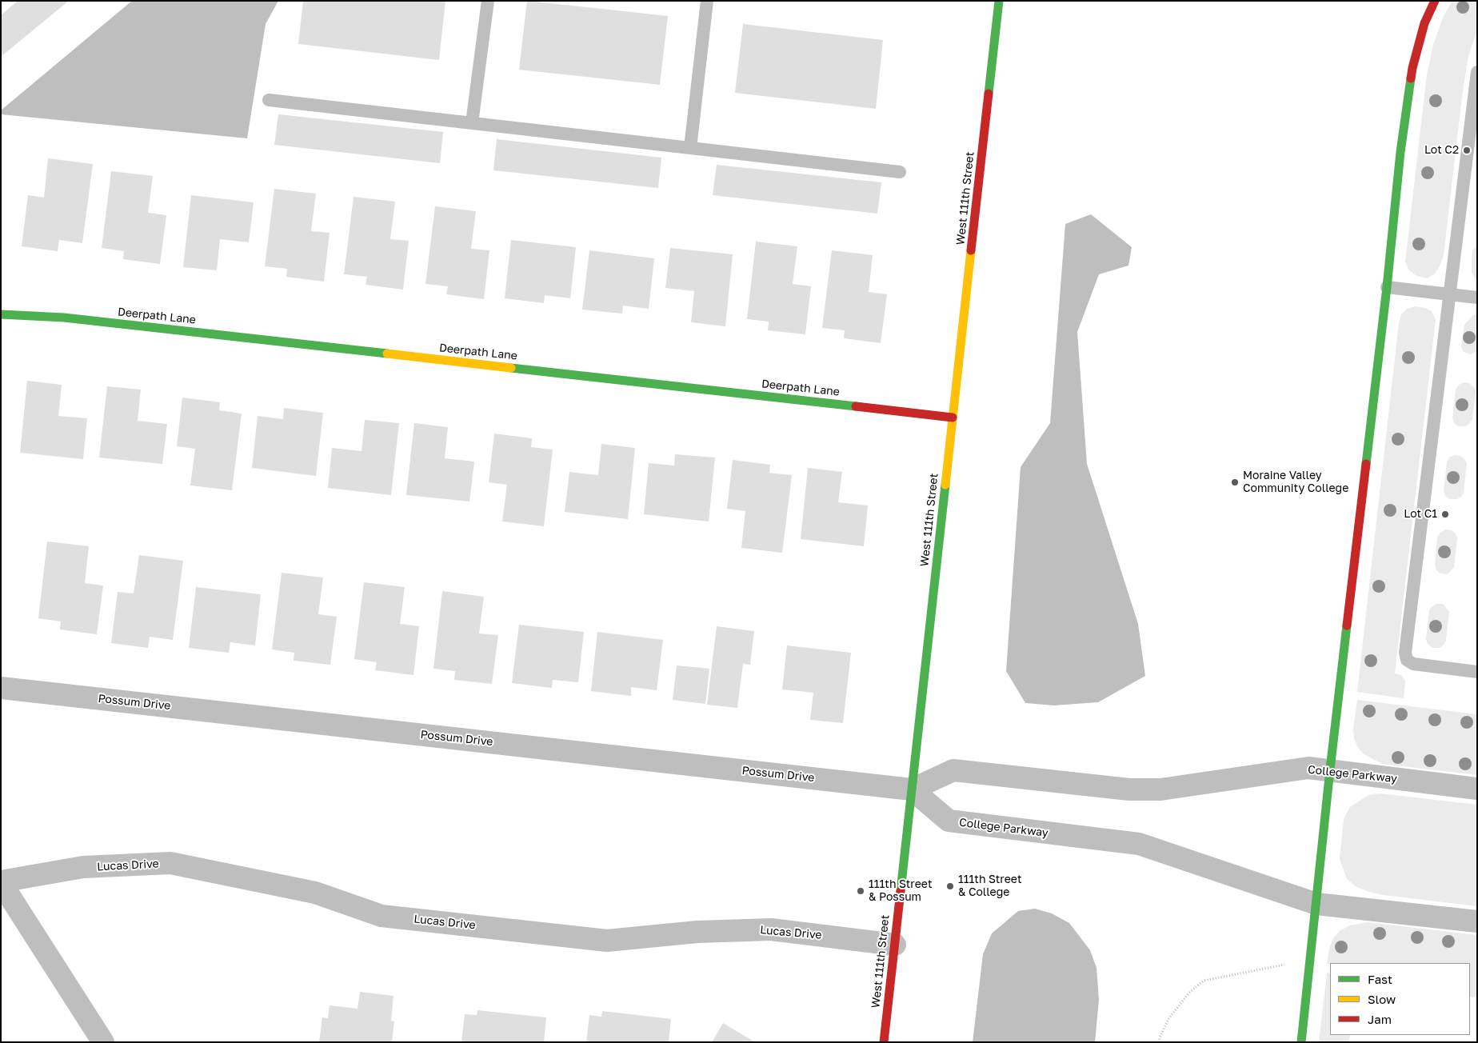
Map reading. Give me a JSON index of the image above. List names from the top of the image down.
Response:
{
  "streets": {
    "street": [
      "West 111th Street",
      "Deerpath Lane",
      "Possum Drive",
      "College Parkway",
      "Lucas Drive"
    ]
  },
  "crossings": [
    ["West 111th Street", "Deerpath Lane"],
    ["West 111th Street", "Possum Drive"],
    ["West 111th Street", "College Parkway"],
    ["West 111th Street", "Lucas Drive"],
    ["Possum Drive", "College Parkway"]
  ],
  "places": [
    "Lot C2",
    "Moraine Valley Community College",
    "Lot C1",
    "111th Street & College",
    "111th Street & Possum"
  ],
  "legend": ["Fast", "Slow", "Jam"]
}
